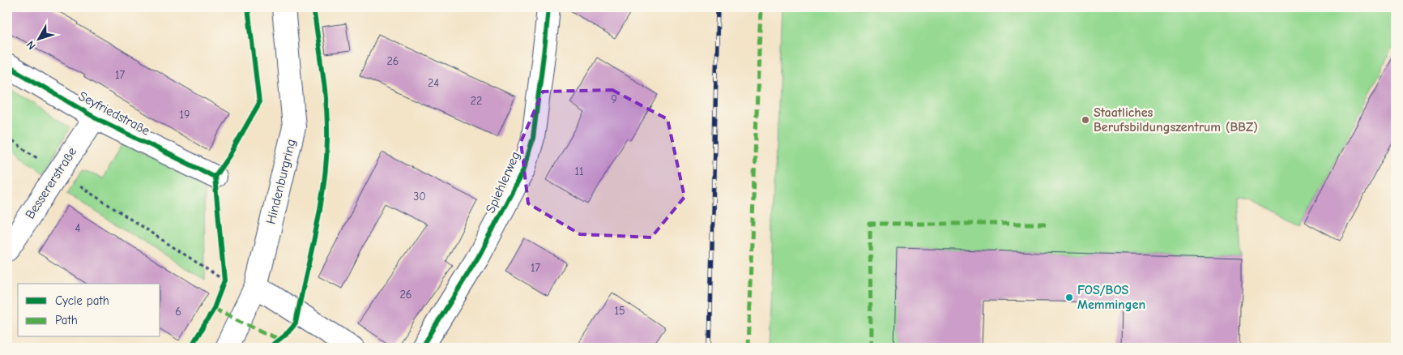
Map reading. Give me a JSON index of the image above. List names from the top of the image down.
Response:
{
  "streets": {
    "street": [
      "Seyfriedstraße",
      "Hindenburgring",
      "Spiehlerweg",
      "Bessererstraße"
    ]
  },
  "crossings": [
    ["Seyfriedstraße", "Bessererstraße"]
  ],
  "places": ["Staatliches Berufsbildungszentrum (BBZ)", "FOS/BOS Memmingen"],
  "house_numbers": [
    "26",
    "17",
    "24",
    "9",
    "22",
    "19",
    "11",
    "30",
    "4",
    "17",
    "26",
    "15",
    "6"
  ],
  "legend": ["Cycle path", "Path"],
  "north": "bottom left"
}
